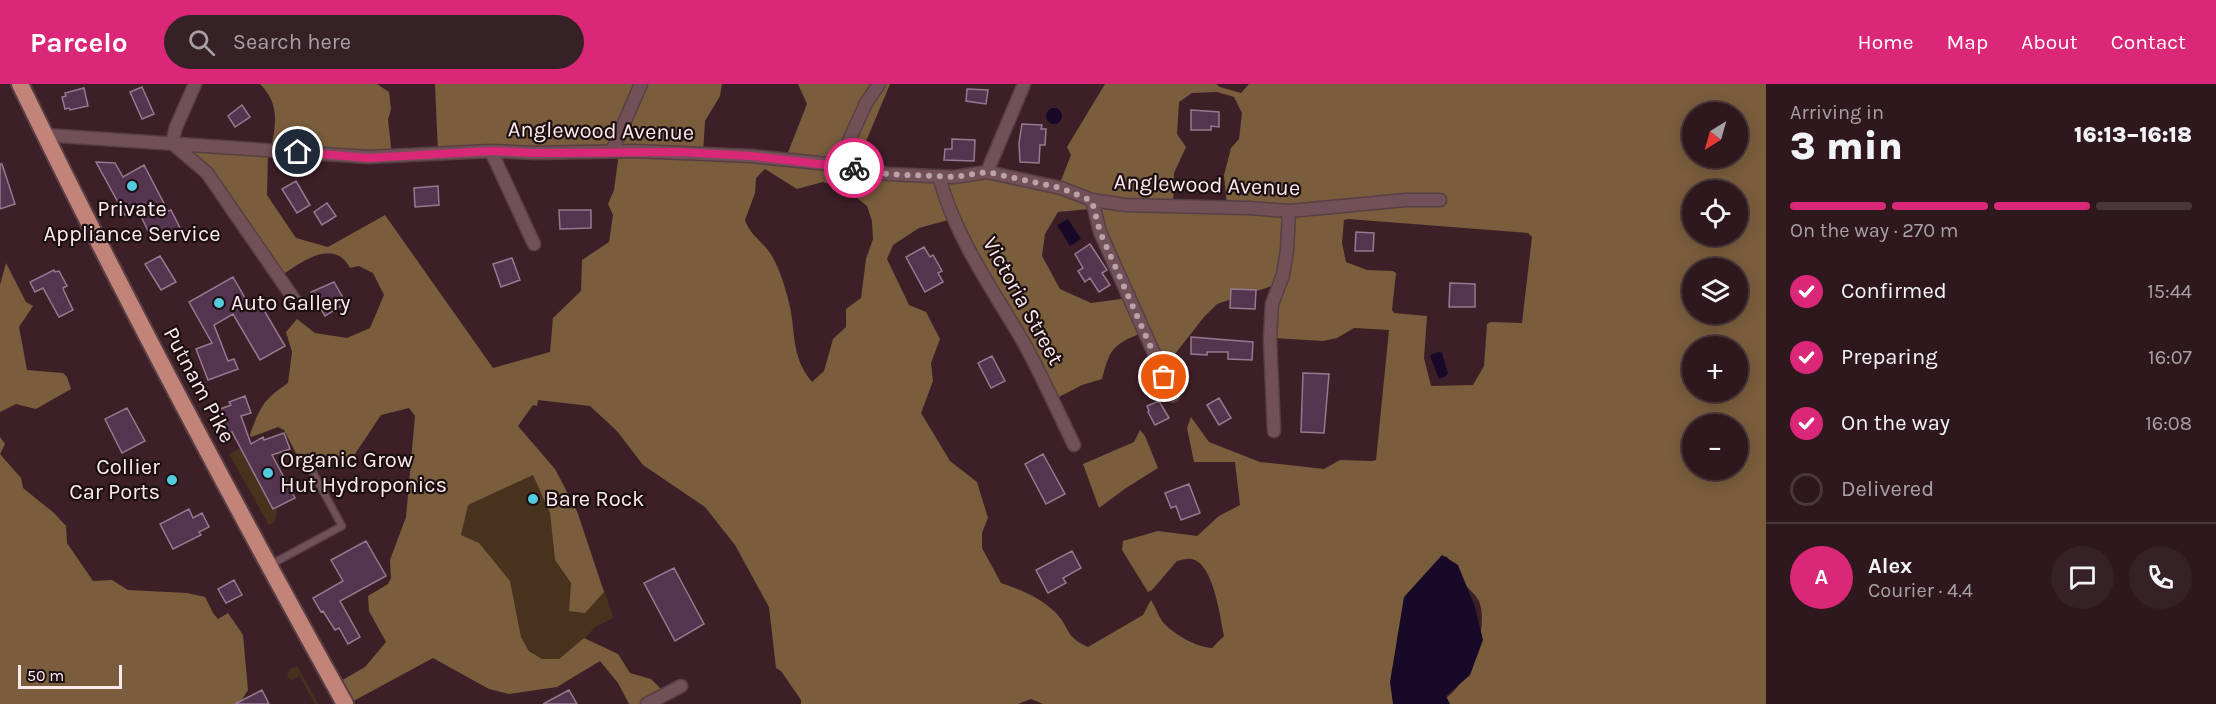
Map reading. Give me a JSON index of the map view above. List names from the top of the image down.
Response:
{
  "streets": {
    "main road": ["Putnam Pike"],
    "street": ["Anglewood Avenue", "Victoria Street"]
  },
  "crossings": [
    ["Anglewood Avenue", "Victoria Street"],
    ["Anglewood Avenue", "Putnam Pike"]
  ],
  "places": [
    "Private Appliance Service",
    "Auto Gallery",
    "Organic Grow Hut Hydroponics",
    "Collier Car Ports",
    "Bare Rock"
  ],
  "scale_bar": "50 m",
  "north": "bottom left",
  "page": {
    "header": "Parcelo",
    "search": "Search here",
    "nav": [
      "Home",
      "Map",
      "About",
      "Contact"
    ],
    "heading": ["3 min", "Arriving in", "16:13–16:18"],
    "panel": ["Alex", "Courier · 4.4"],
    "map_buttons": ["+", "−"],
    "bar": "On the way · 270 m",
    "list": [
      ["Confirmed", "15:44"],
      ["Preparing", "16:07"],
      ["On the way", "16:08"],
      "Delivered"
    ],
    "round": "A",
    "scale": "50 m"
  }
}
